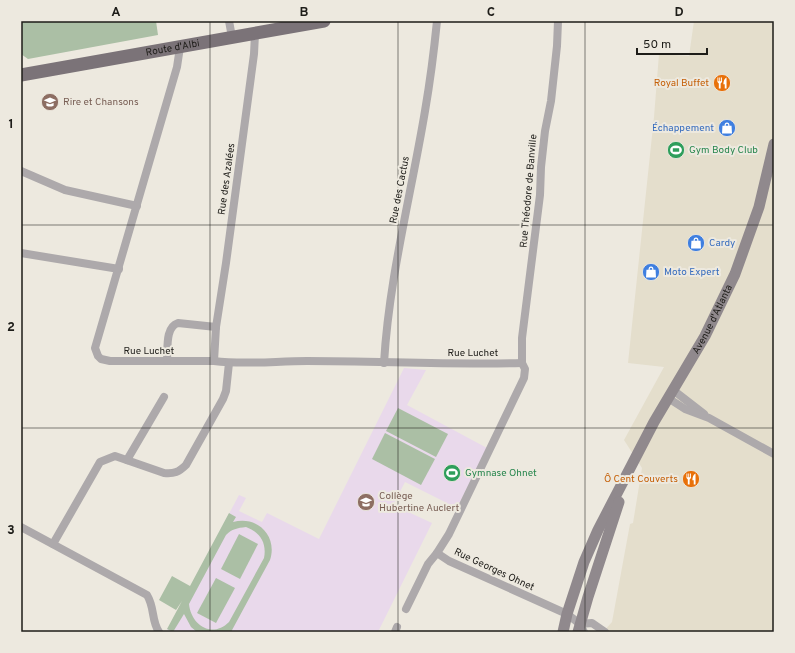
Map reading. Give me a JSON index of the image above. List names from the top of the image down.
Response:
{
  "streets": {
    "main road": ["Route d'Albi", "Avenue d'Atlanta"],
    "street": [
      "Rue des Azalées",
      "Rue des Cactus",
      "Rue Théodore de Banville",
      "Rue Luchet",
      "Rue Georges Ohnet"
    ]
  },
  "crossings": [
    ["Route d'Albi", "Rue des Azalées"],
    ["Route d'Albi", "Rue Luchet"],
    ["Rue des Azalées", "Rue Luchet"],
    ["Rue des Cactus", "Rue Luchet"],
    ["Rue Théodore de Banville", "Rue Luchet"],
    ["Rue Théodore de Banville", "Rue Georges Ohnet"],
    ["Avenue d'Atlanta", "Rue Georges Ohnet"],
    ["Rue Luchet", "Rue Georges Ohnet"]
  ],
  "places": {
    "restaurant": ["Royal Buffet", "Ô Cent Couverts"],
    "school or university": ["Rire et Chansons", "Collège Hubertine Auclert"],
    "shop": ["Échappement", "Cardy", "Moto Expert"],
    "sports": ["Gym Body Club", "Gymnase Ohnet"]
  },
  "scale_bar": "50 m",
  "grid": {
    "columns": [
      "A",
      "B",
      "C",
      "D"
    ],
    "rows": ["1", "2", "3"]
  }
}
